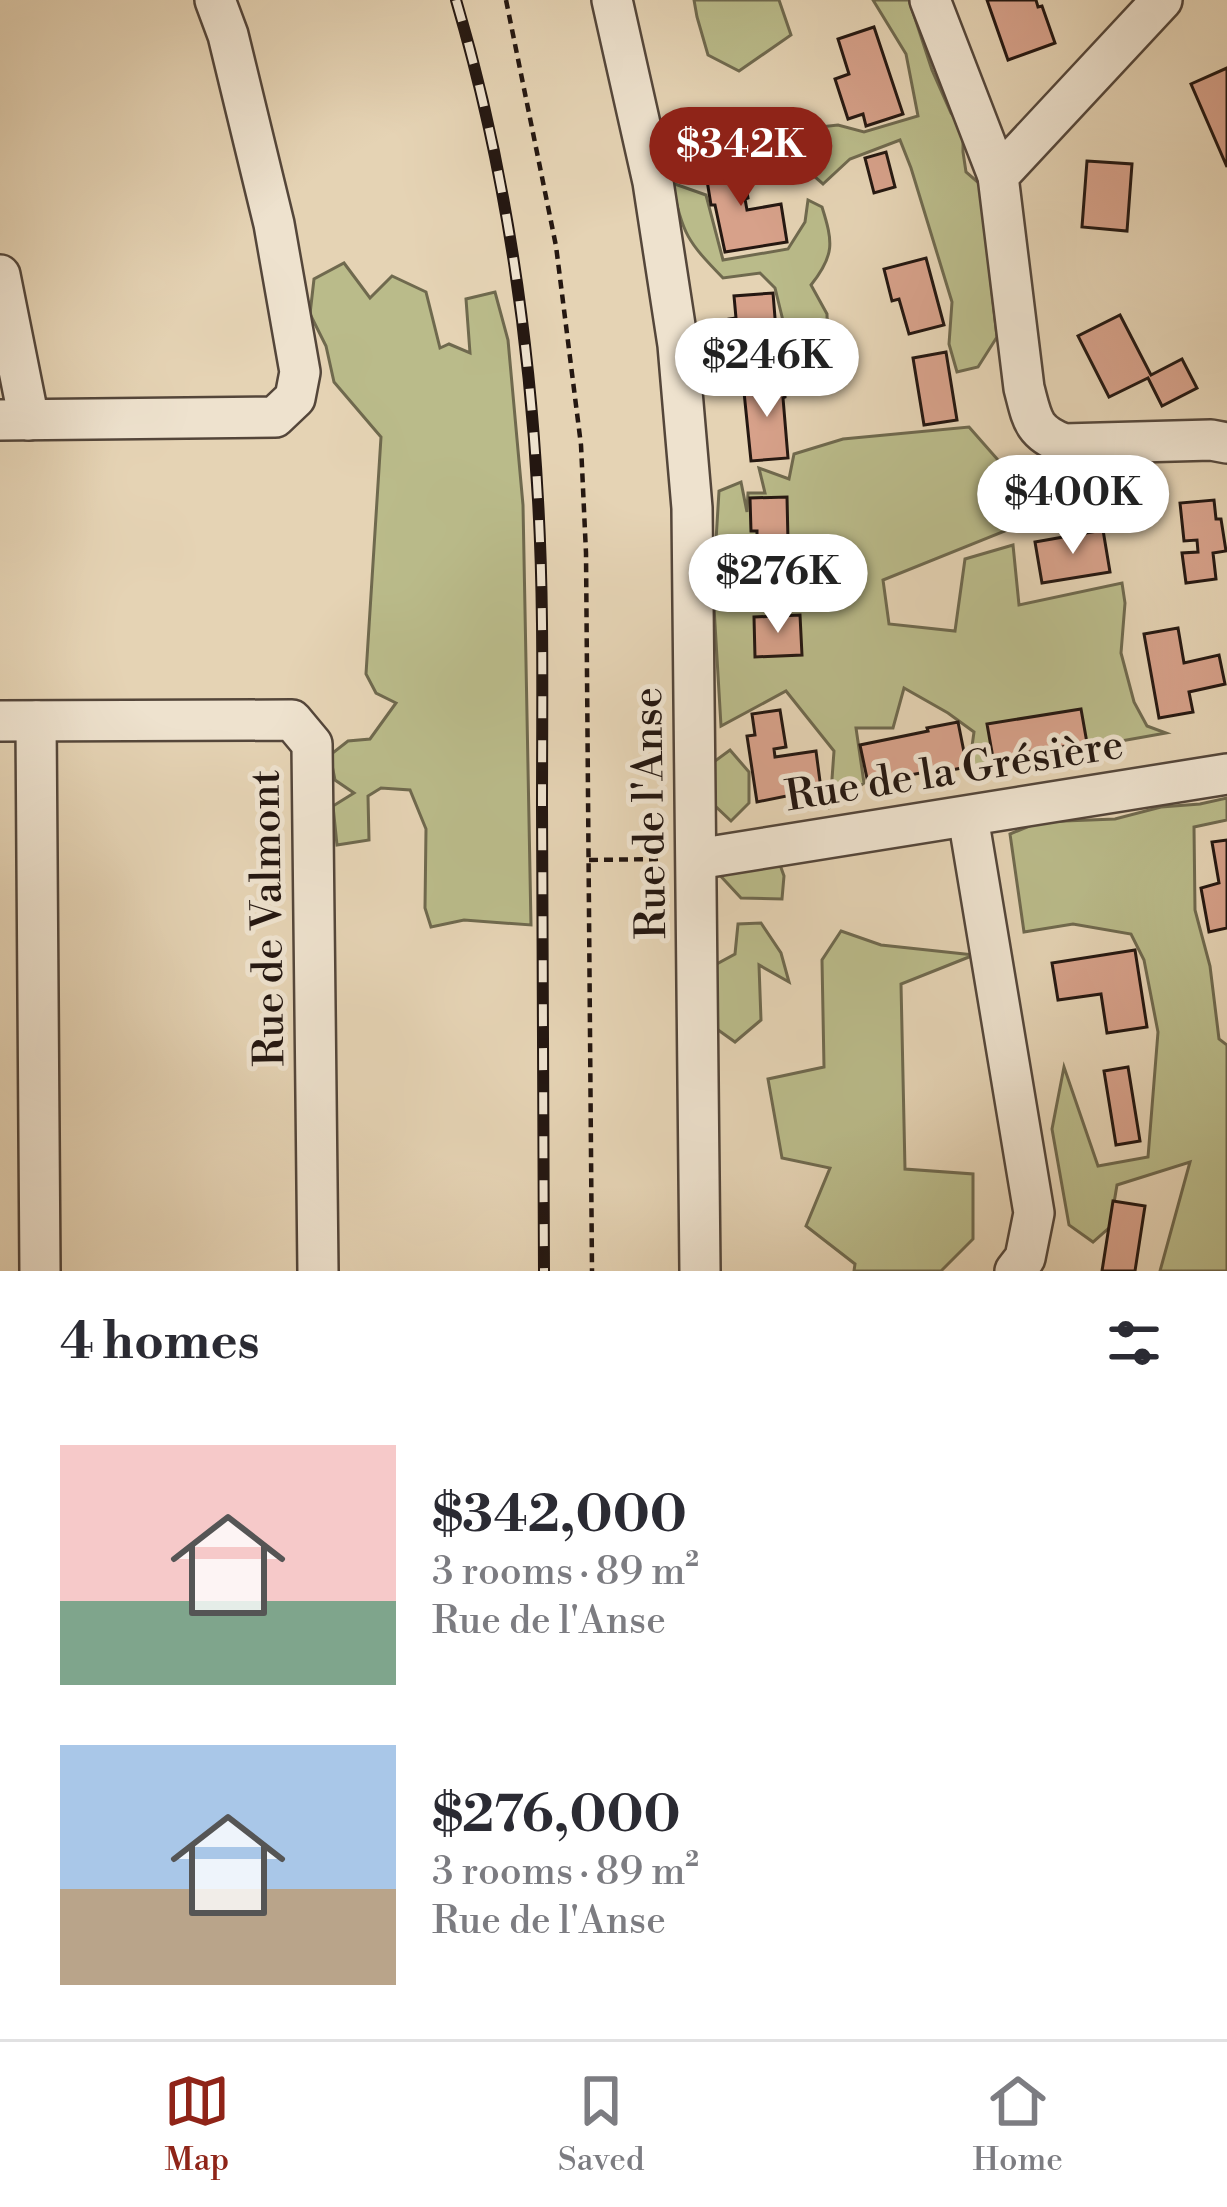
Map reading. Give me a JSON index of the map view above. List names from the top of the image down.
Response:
{
  "streets": {
    "street": ["Rue de la Grésière", "Rue de l'Anse", "Rue de Valmont"]
  },
  "crossings": [
    ["Rue de la Grésière", "Rue de l'Anse"]
  ],
  "page": {
    "price": [
      "$342K",
      "$246K",
      "$400K",
      "$276K"
    ],
    "heading": "4 homes",
    "list": [
      {
        "name": "$342,000",
        "note": "3 rooms · 89 m² · Rue de l'Anse"
      },
      {
        "name": "$276,000",
        "note": "3 rooms · 89 m² · Rue de l'Anse"
      }
    ],
    "tabs": ["Map", "Saved", "Home"]
  }
}
